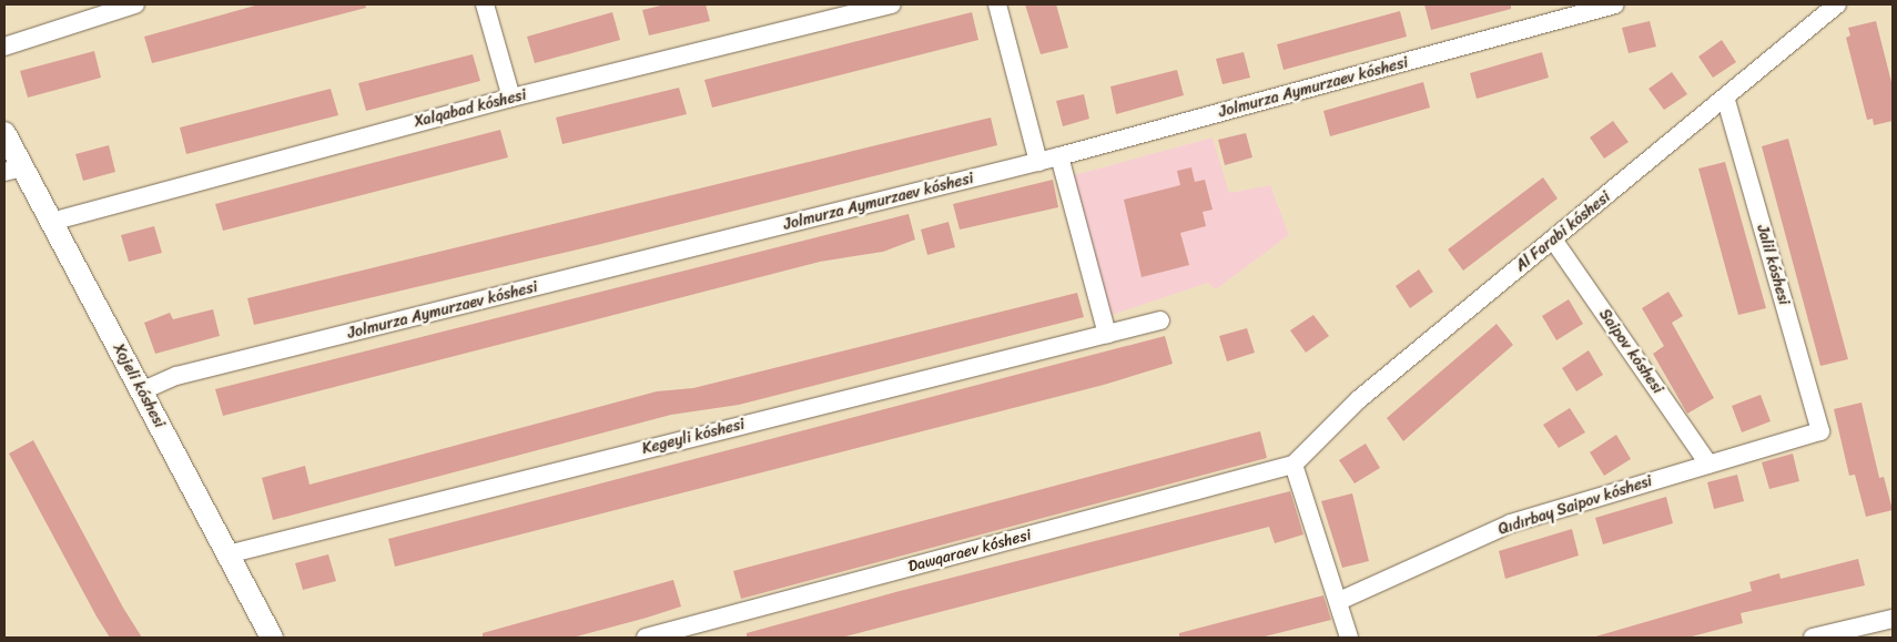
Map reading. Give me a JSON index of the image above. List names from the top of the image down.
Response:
{
  "streets": {
    "street": [
      "Jolmurza Aymurzaev kóshesi",
      "Xalqabad kóshesi",
      "Al Farabi kóshesi",
      "Jalil kóshesi",
      "Saipov kóshesi",
      "Xojeli kóshesi",
      "Kegeyli kóshesi",
      "Qıdırbay Saipov kóshesi",
      "Dawqaraev kóshesi"
    ]
  },
  "crossings": [
    ["Jolmurza Aymurzaev kóshesi", "Xojeli kóshesi"],
    ["Xalqabad kóshesi", "Xojeli kóshesi"],
    ["Al Farabi kóshesi", "Jalil kóshesi"],
    ["Al Farabi kóshesi", "Saipov kóshesi"],
    ["Al Farabi kóshesi", "Dawqaraev kóshesi"],
    ["Jalil kóshesi", "Qıdırbay Saipov kóshesi"],
    ["Saipov kóshesi", "Qıdırbay Saipov kóshesi"],
    ["Xojeli kóshesi", "Kegeyli kóshesi"]
  ]
}
